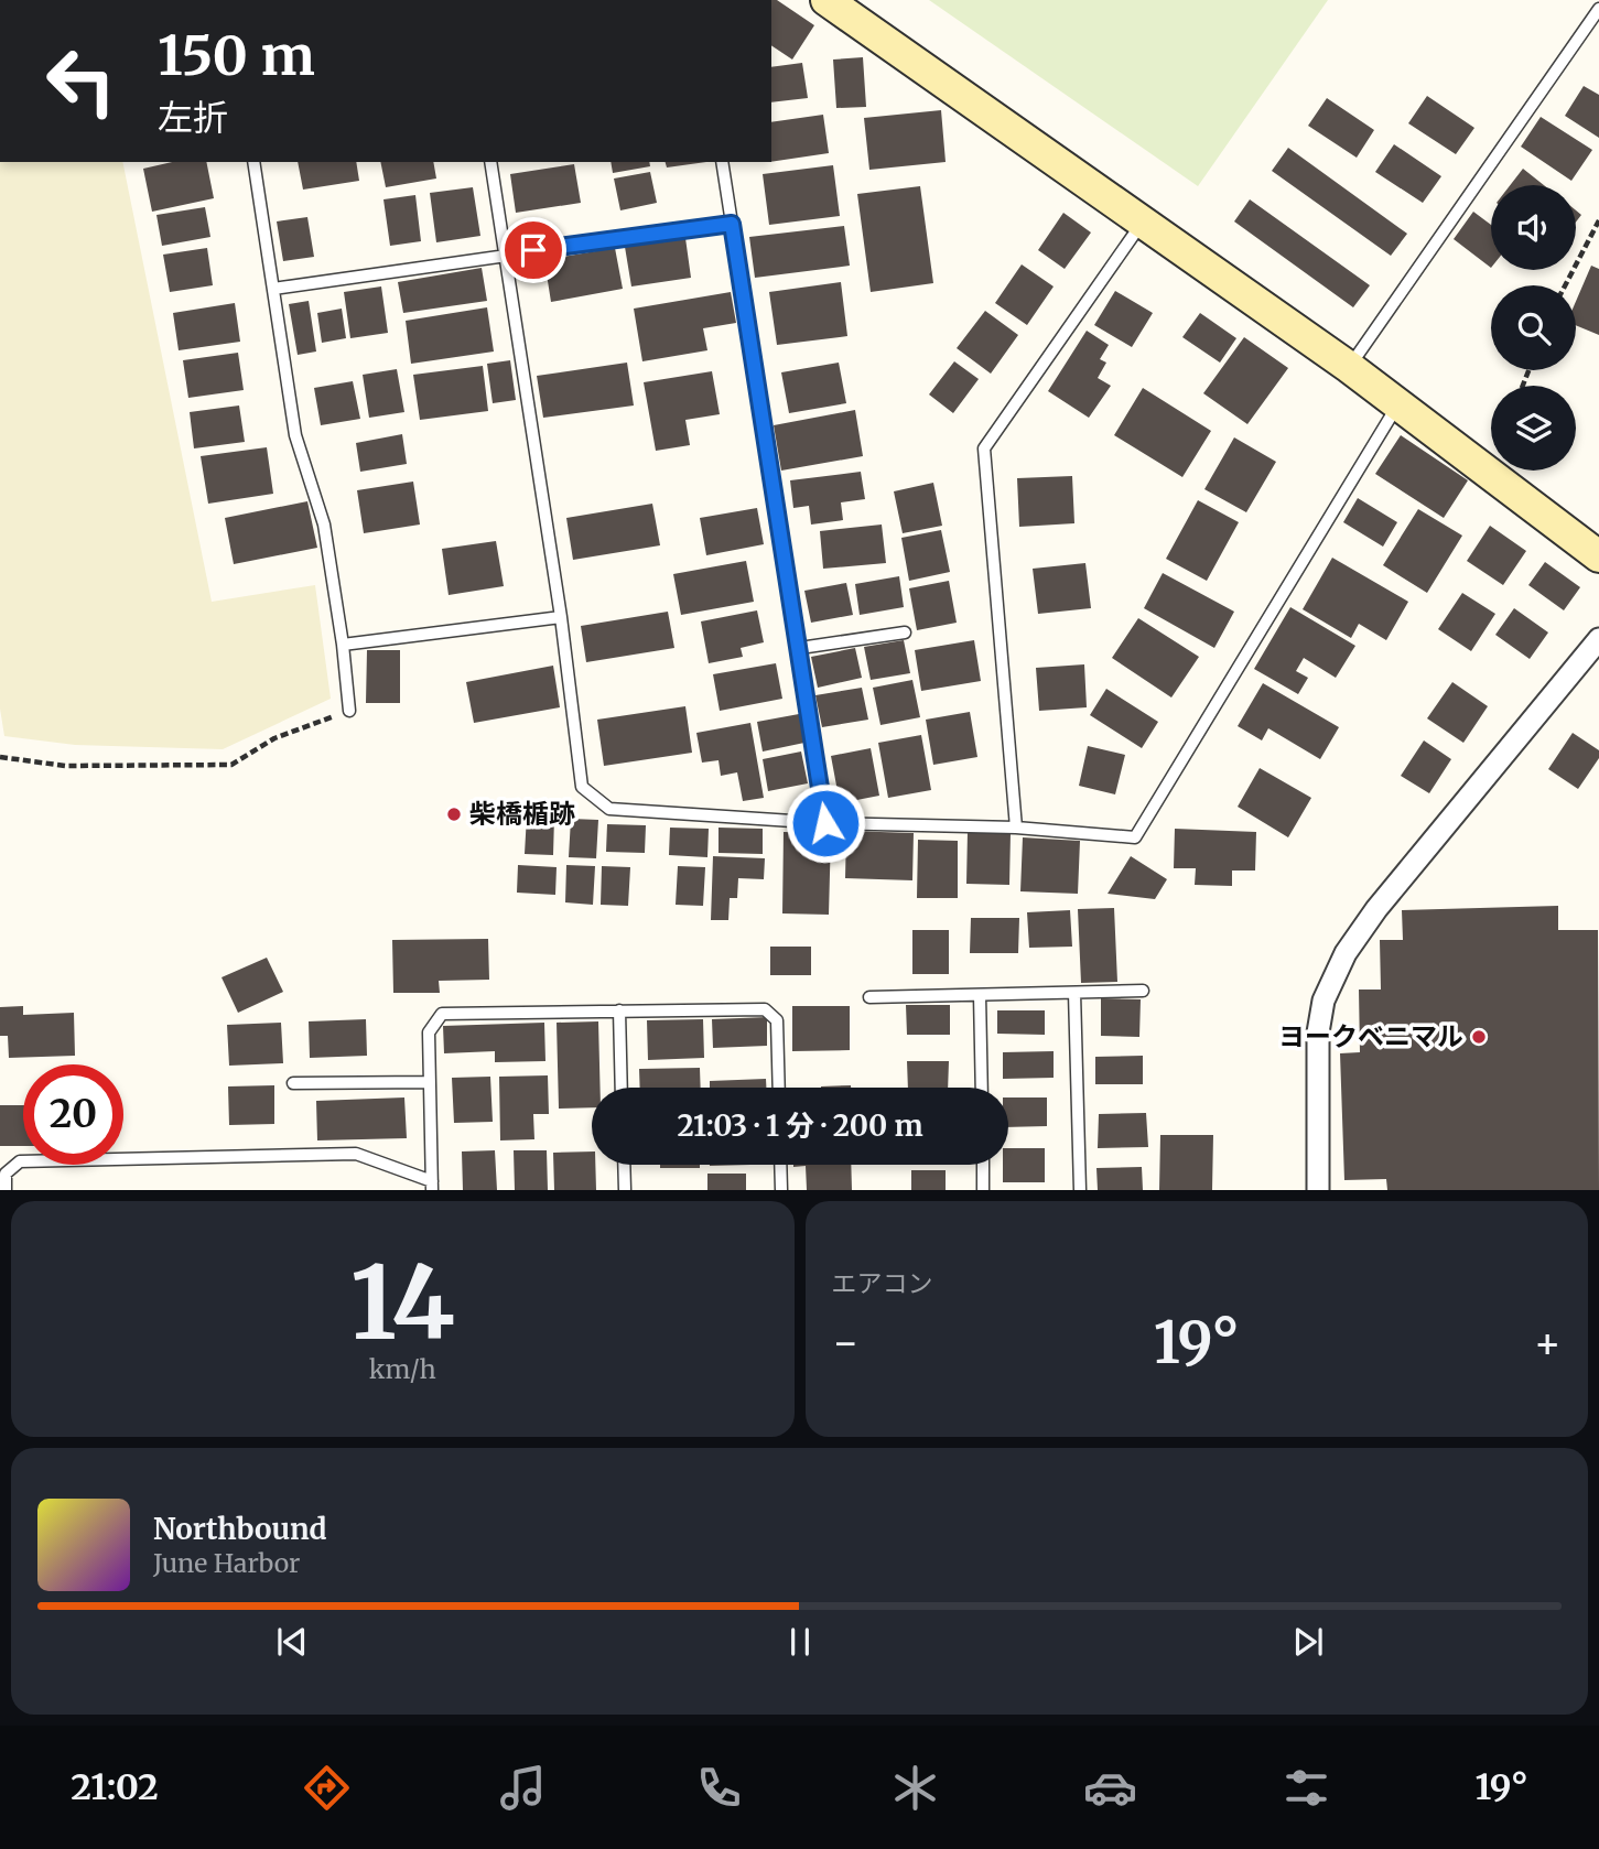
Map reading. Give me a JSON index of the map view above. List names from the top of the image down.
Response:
{
  "places": ["柴橋楯跡", "ヨークベニマル"],
  "page": {
    "turn": ["150 m", "左折"],
    "limit": "20",
    "trip": "21:03 · 1 分 · 200 m",
    "tile": [
      ["14", "km/h"],
      "エアコン"
    ],
    "heat": ["−", "19°", "+"],
    "song": ["Northbound", "June Harbor"],
    "tabs": ["21:02", "19°"]
  }
}
